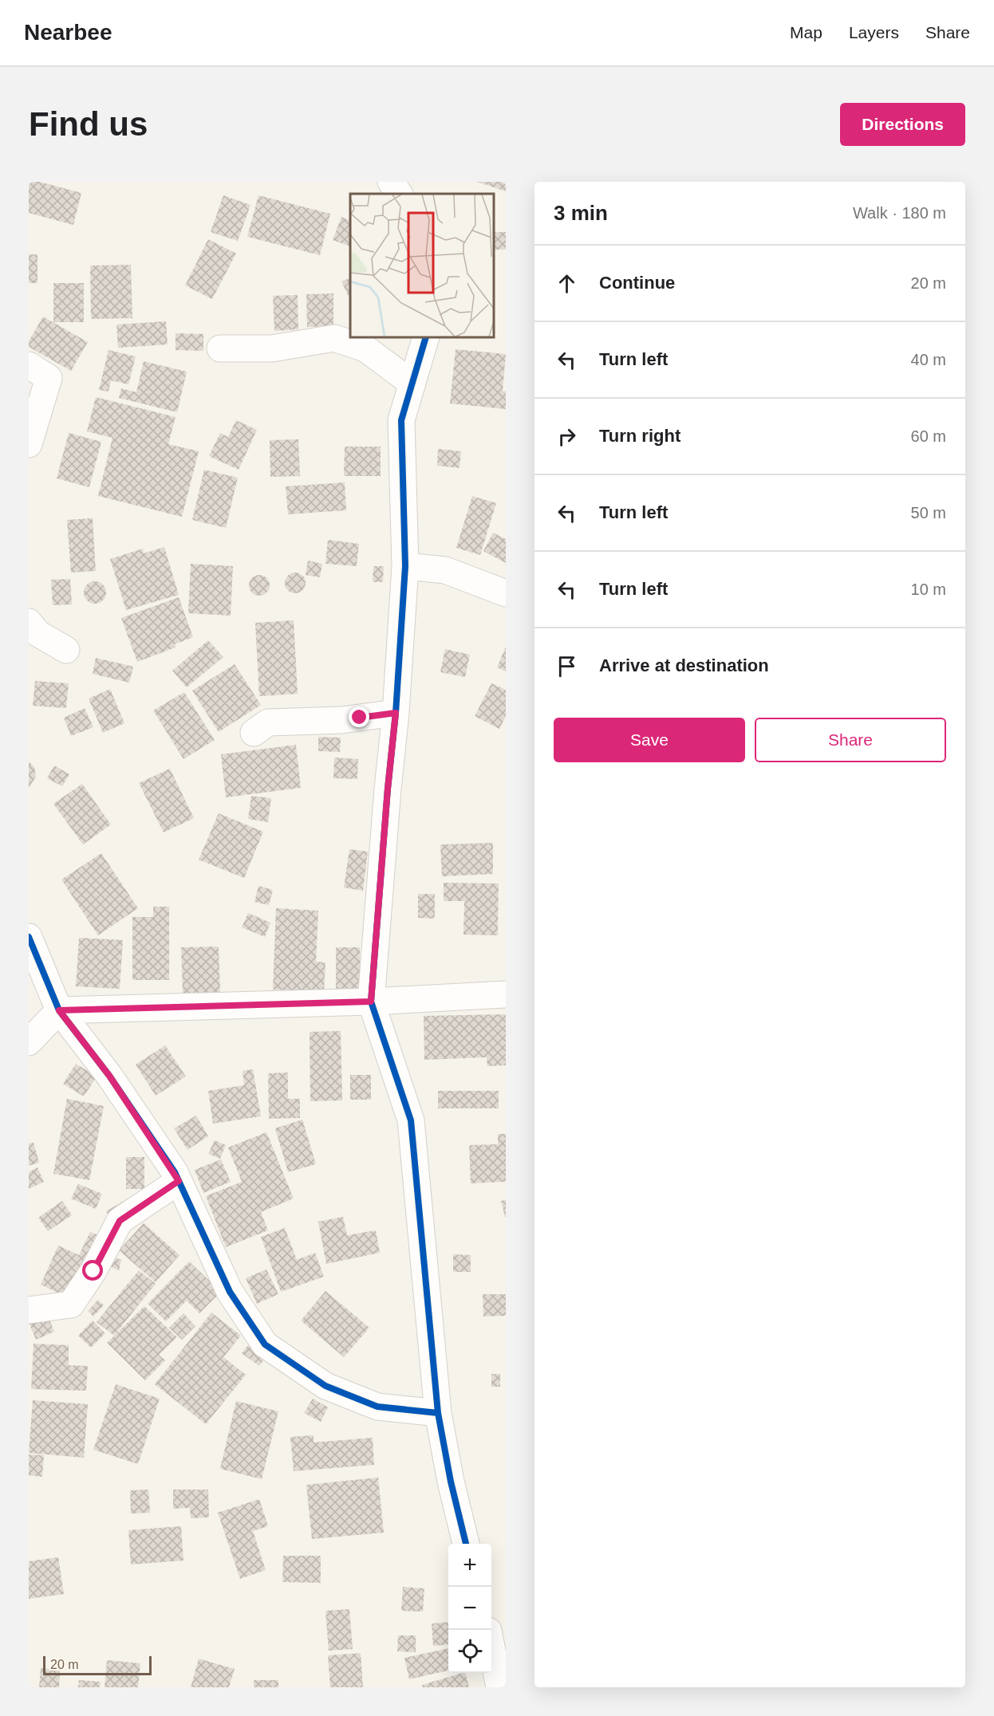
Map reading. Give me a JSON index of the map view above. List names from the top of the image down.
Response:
{
  "scale_bar": "20 m",
  "page": {
    "header": "Nearbee",
    "nav": ["Map", "Layers", "Share"],
    "buttons": [
      "Directions",
      ["Save", "Share"]
    ],
    "title": "Find us",
    "heading": ["3 min", "Walk · 180 m"],
    "list": [
      ["Continue", "20 m"],
      ["Turn left", "40 m"],
      ["Turn right", "60 m"],
      ["Turn left", "50 m"],
      ["Turn left", "10 m"],
      "Arrive at destination"
    ],
    "map_buttons": ["+", "−"],
    "scale": "20 m"
  }
}
